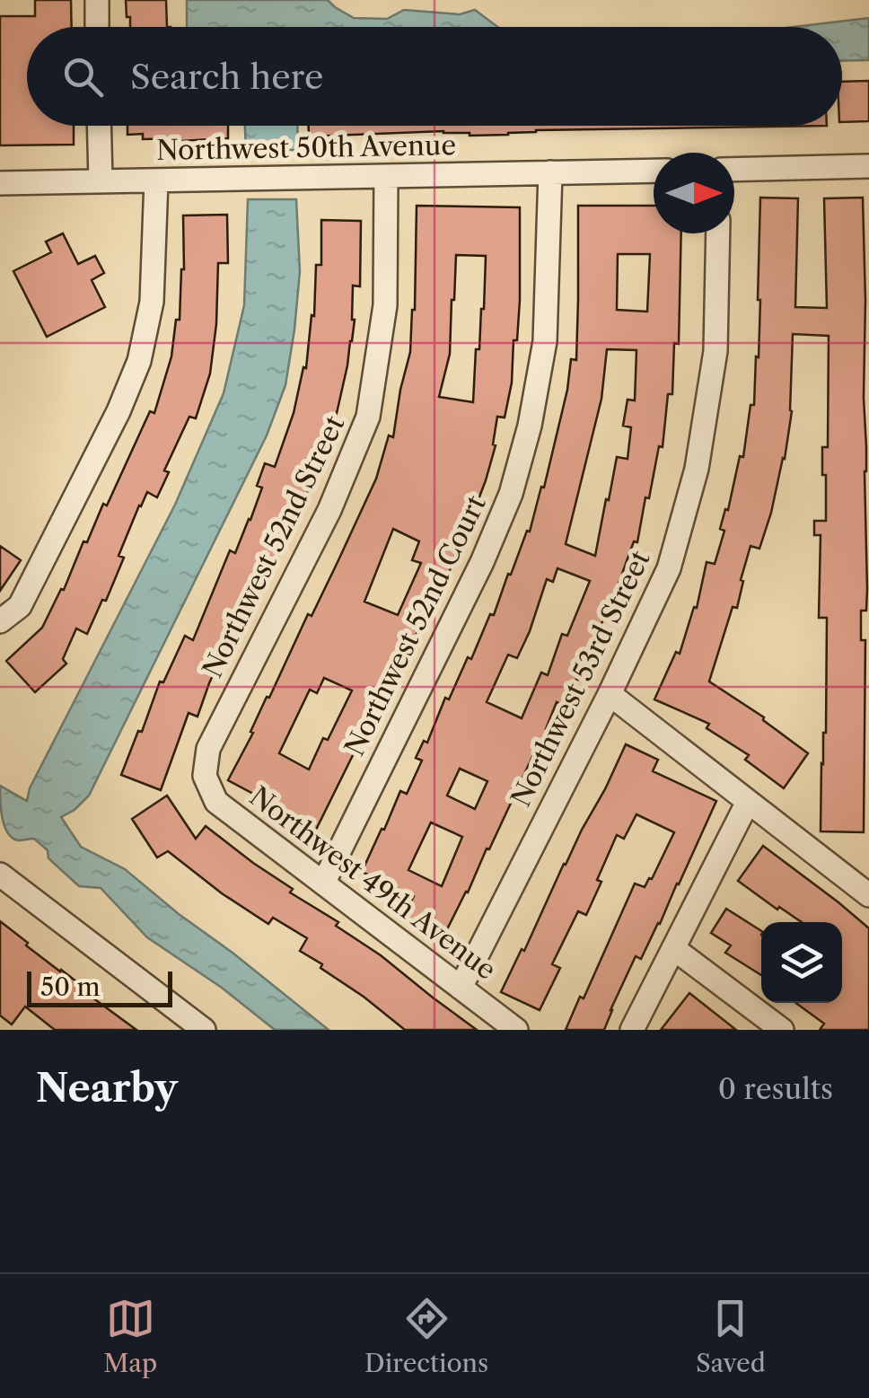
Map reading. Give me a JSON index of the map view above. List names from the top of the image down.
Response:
{
  "streets": {
    "street": [
      "Northwest 50th Avenue",
      "Northwest 52nd Street",
      "Northwest 52nd Court",
      "Northwest 53rd Street",
      "Northwest 49th Avenue"
    ]
  },
  "crossings": [
    ["Northwest 50th Avenue", "Northwest 52nd Street"],
    ["Northwest 50th Avenue", "Northwest 52nd Court"],
    ["Northwest 52nd Street", "Northwest 49th Avenue"],
    ["Northwest 52nd Court", "Northwest 49th Avenue"],
    ["Northwest 53rd Street", "Northwest 49th Avenue"]
  ],
  "scale_bar": "50 m",
  "north": "right",
  "page": {
    "search": "Search here",
    "scale": "50 m",
    "heading": ["Nearby", "0 results"],
    "nav": ["Map", "Directions", "Saved"]
  }
}
